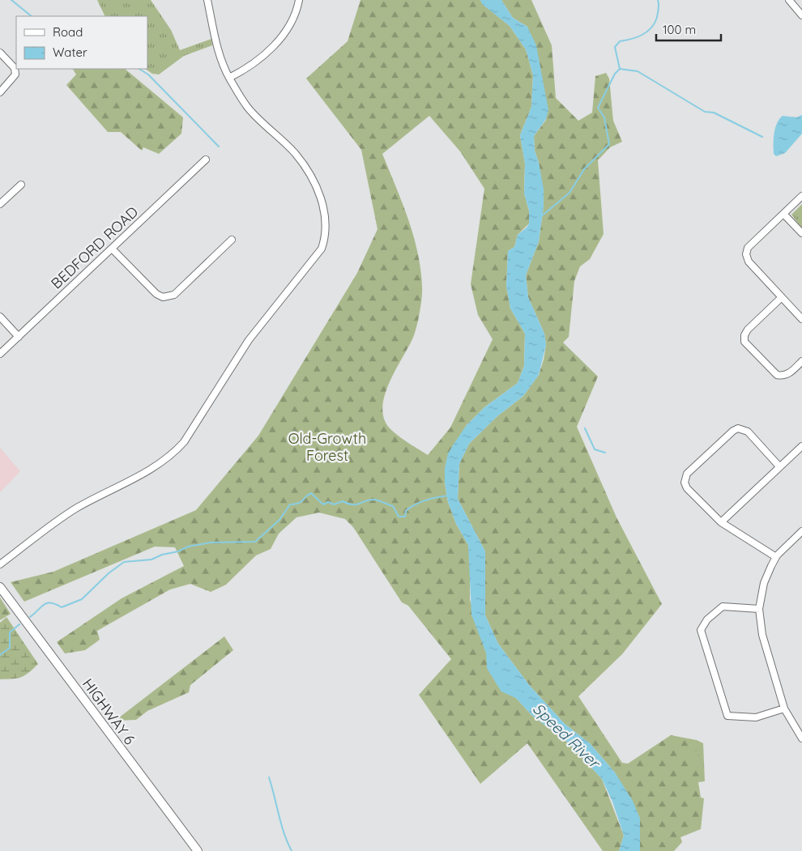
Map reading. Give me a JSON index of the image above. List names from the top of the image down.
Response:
{
  "streets": {
    "main road": ["HIGHWAY 6"],
    "street": ["BEDFORD ROAD"]
  },
  "water": ["Speed River"],
  "parks": ["Old-Growth Forest"],
  "legend": ["Road", "Water"],
  "scale_bar": "100 m"
}
